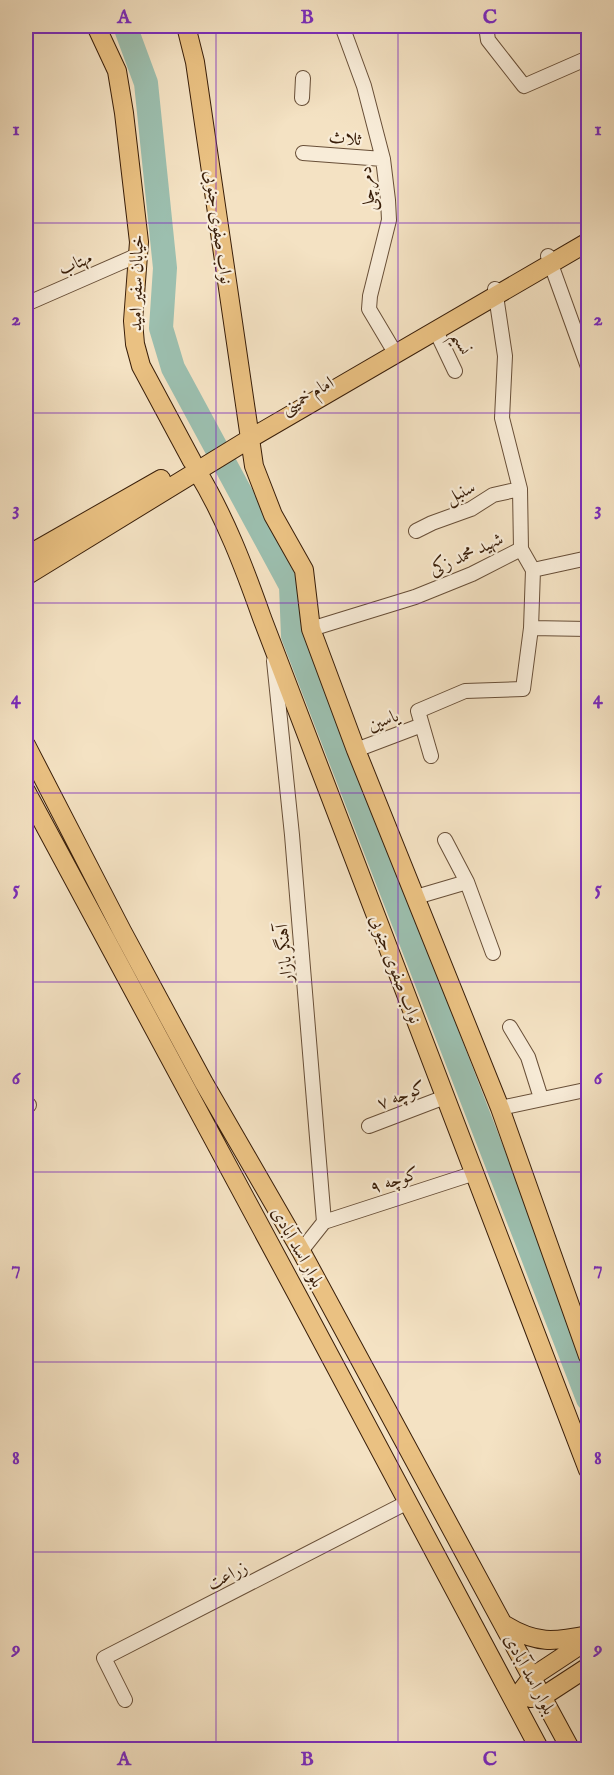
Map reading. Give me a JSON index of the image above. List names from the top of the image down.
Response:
{
  "streets": {
    "main road": [
      "نواب صفوی جنوبی",
      "خیابان سفیر امید",
      "امام خمینی",
      "بلوار اسد آبادی"
    ],
    "street": [
      "ثلاث",
      "دمرچلی",
      "مهتاب",
      "نسیم",
      "سنبل",
      "شهید محمد زکی",
      "یاسین",
      "آهنگر بازار",
      "کوچه ۷",
      "کوچه ۹",
      "زراعت"
    ]
  },
  "crossings": [
    ["ثلاث", "دمرچلی"],
    ["دمرچلی", "امام خمینی"],
    ["نواب صفوی جنوبی", "خیابان سفیر امید"],
    ["نواب صفوی جنوبی", "امام خمینی"],
    ["نواب صفوی جنوبی", "شهید محمد زکی"],
    ["نواب صفوی جنوبی", "یاسین"],
    ["نواب صفوی جنوبی", "آهنگر بازار"],
    ["نواب صفوی جنوبی", "کوچه ۷"],
    ["نواب صفوی جنوبی", "کوچه ۹"],
    ["مهتاب", "خیابان سفیر امید"],
    ["خیابان سفیر امید", "امام خمینی"],
    ["نسیم", "امام خمینی"],
    ["امام خمینی", "شهید محمد زکی"],
    ["سنبل", "شهید محمد زکی"],
    ["آهنگر بازار", "کوچه ۹"],
    ["بلوار اسد آبادی", "زراعت"]
  ],
  "grid": {
    "columns": ["A", "B", "C"],
    "rows": [
      "1",
      "2",
      "3",
      "4",
      "5",
      "6",
      "7",
      "8",
      "9"
    ]
  }
}
